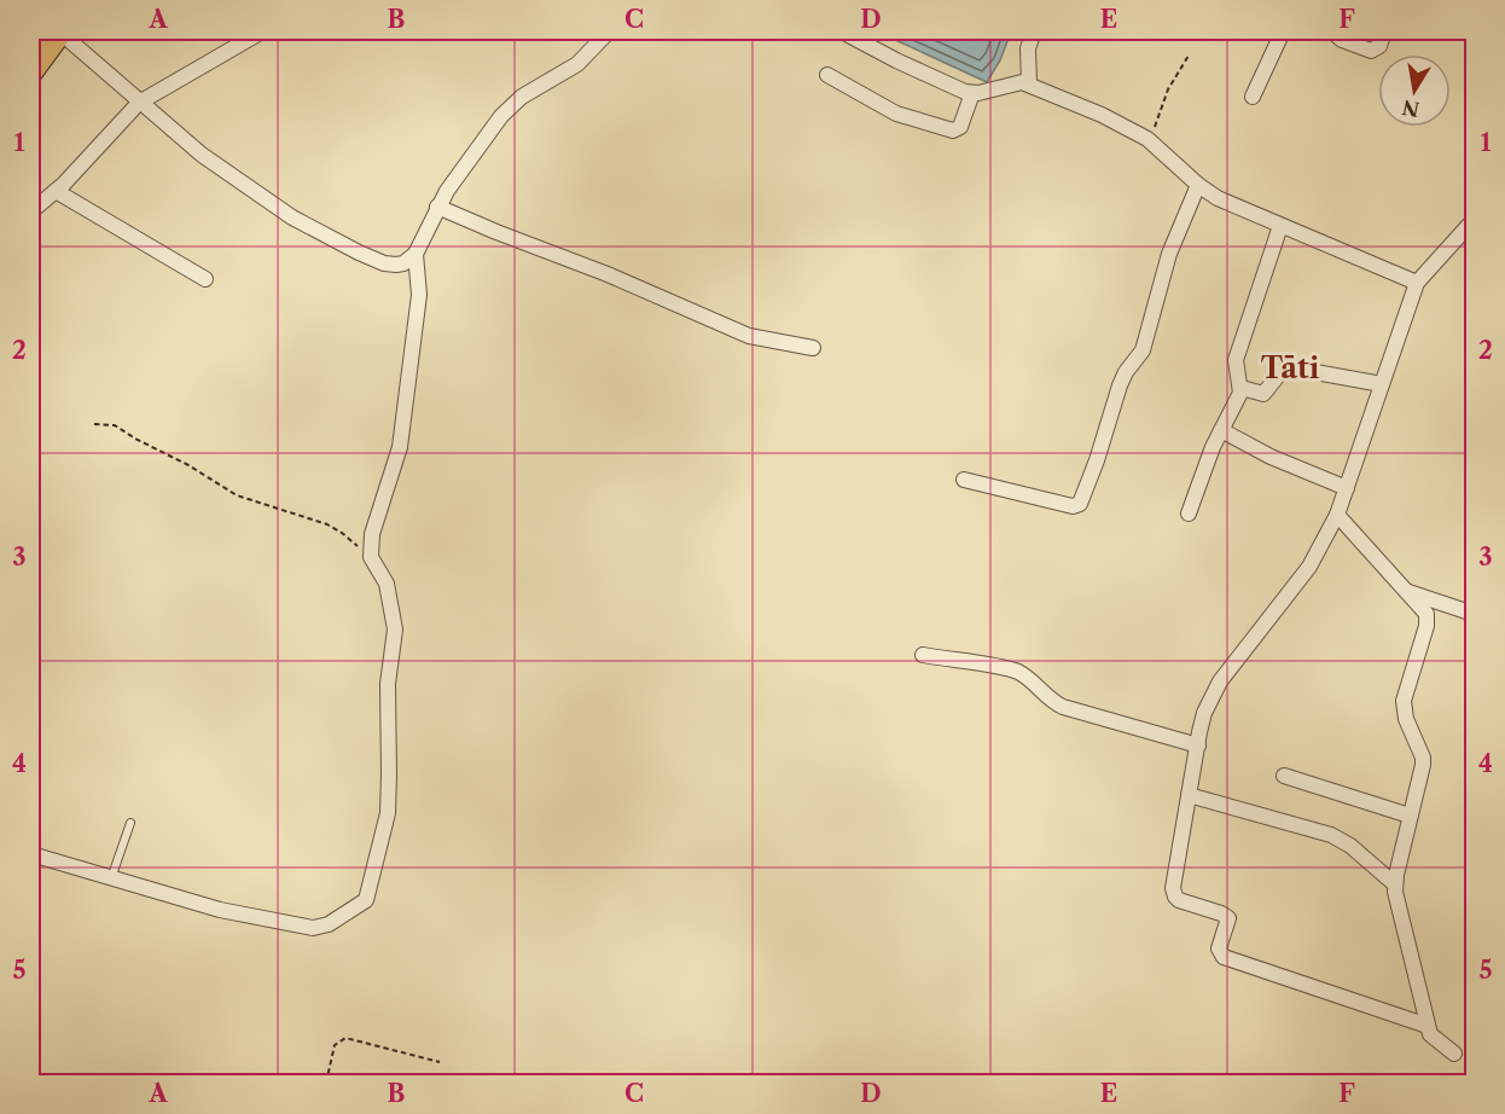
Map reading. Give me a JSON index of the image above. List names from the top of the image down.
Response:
{
  "districts": ["Tāti"],
  "north": "bottom",
  "grid": {
    "columns": [
      "A",
      "B",
      "C",
      "D",
      "E",
      "F"
    ],
    "rows": [
      "1",
      "2",
      "3",
      "4",
      "5"
    ]
  }
}
